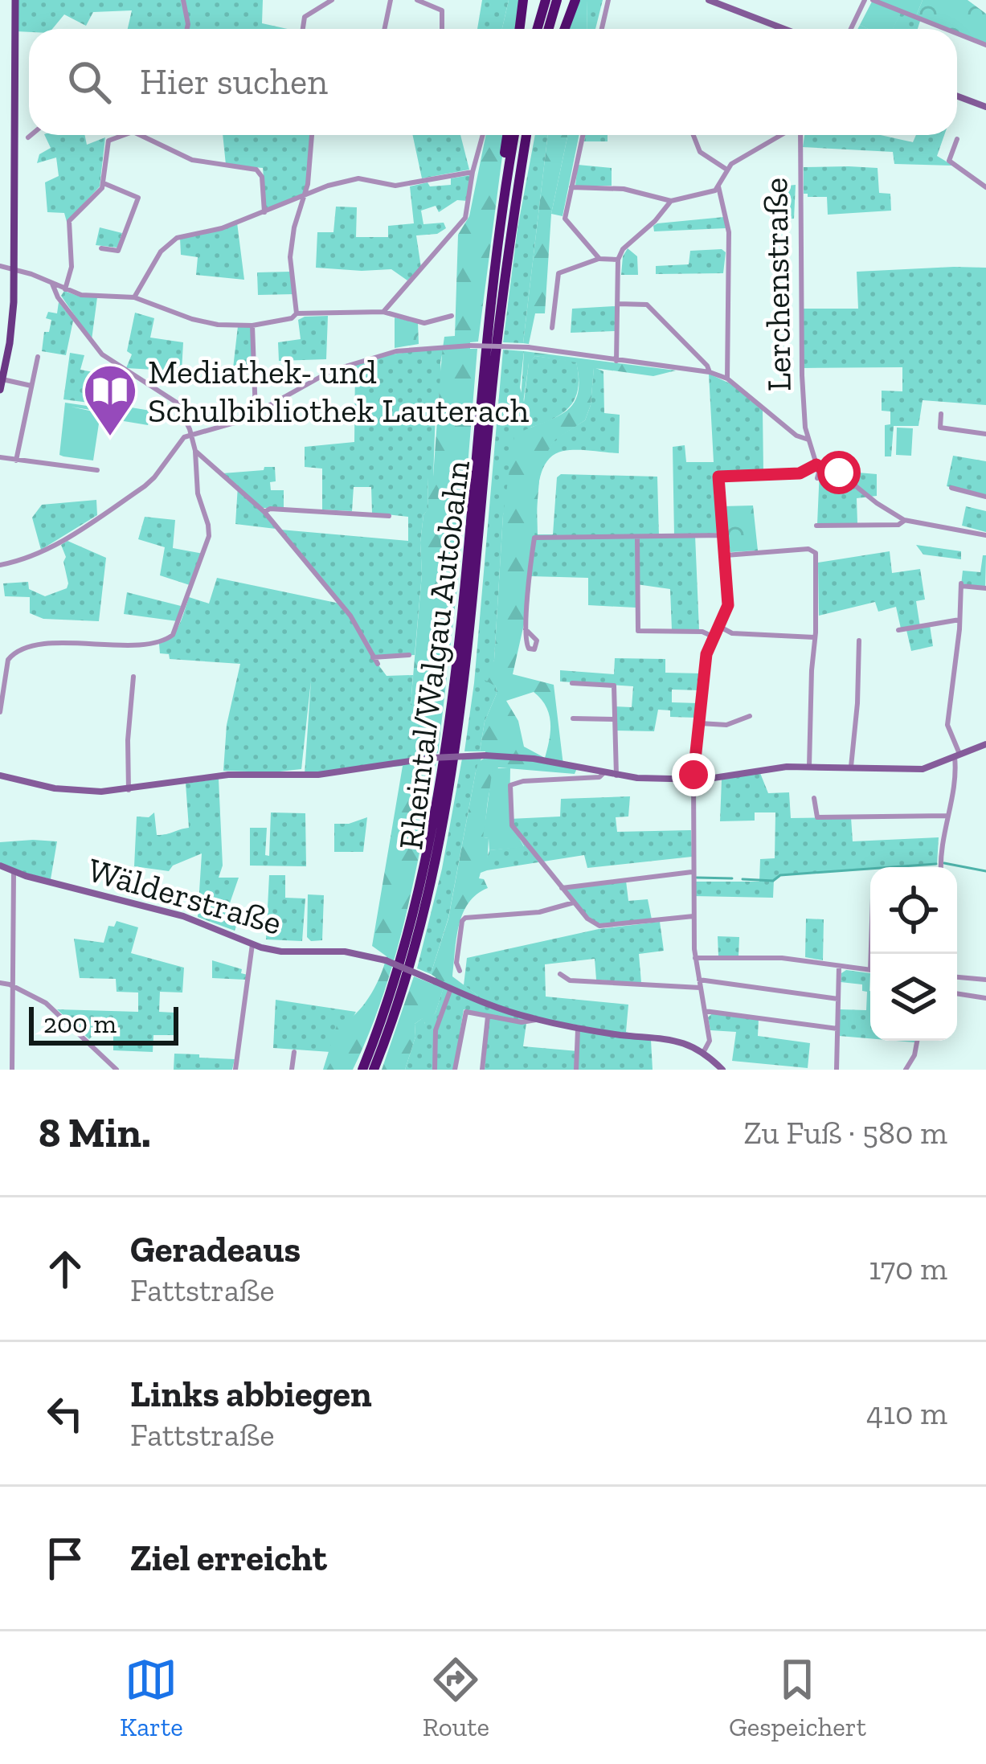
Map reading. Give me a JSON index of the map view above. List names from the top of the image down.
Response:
{
  "streets": {
    "highway": ["Rheintal/Walgau Autobahn"],
    "street": ["Lerchenstraße", "Wälderstraße"]
  },
  "places": {
    "library": ["Mediathek- und Schulbibliothek Lauterach"]
  },
  "scale_bar": "200 m",
  "page": {
    "search": "Hier suchen",
    "scale": "200 m",
    "heading": ["8 Min.", "Zu Fuß · 580 m"],
    "list": [
      ["Geradeaus", "Fattstraße", "170 m"],
      ["Links abbiegen", "Fattstraße", "410 m"],
      "Ziel erreicht"
    ],
    "nav": ["Karte", "Route", "Gespeichert"]
  }
}
